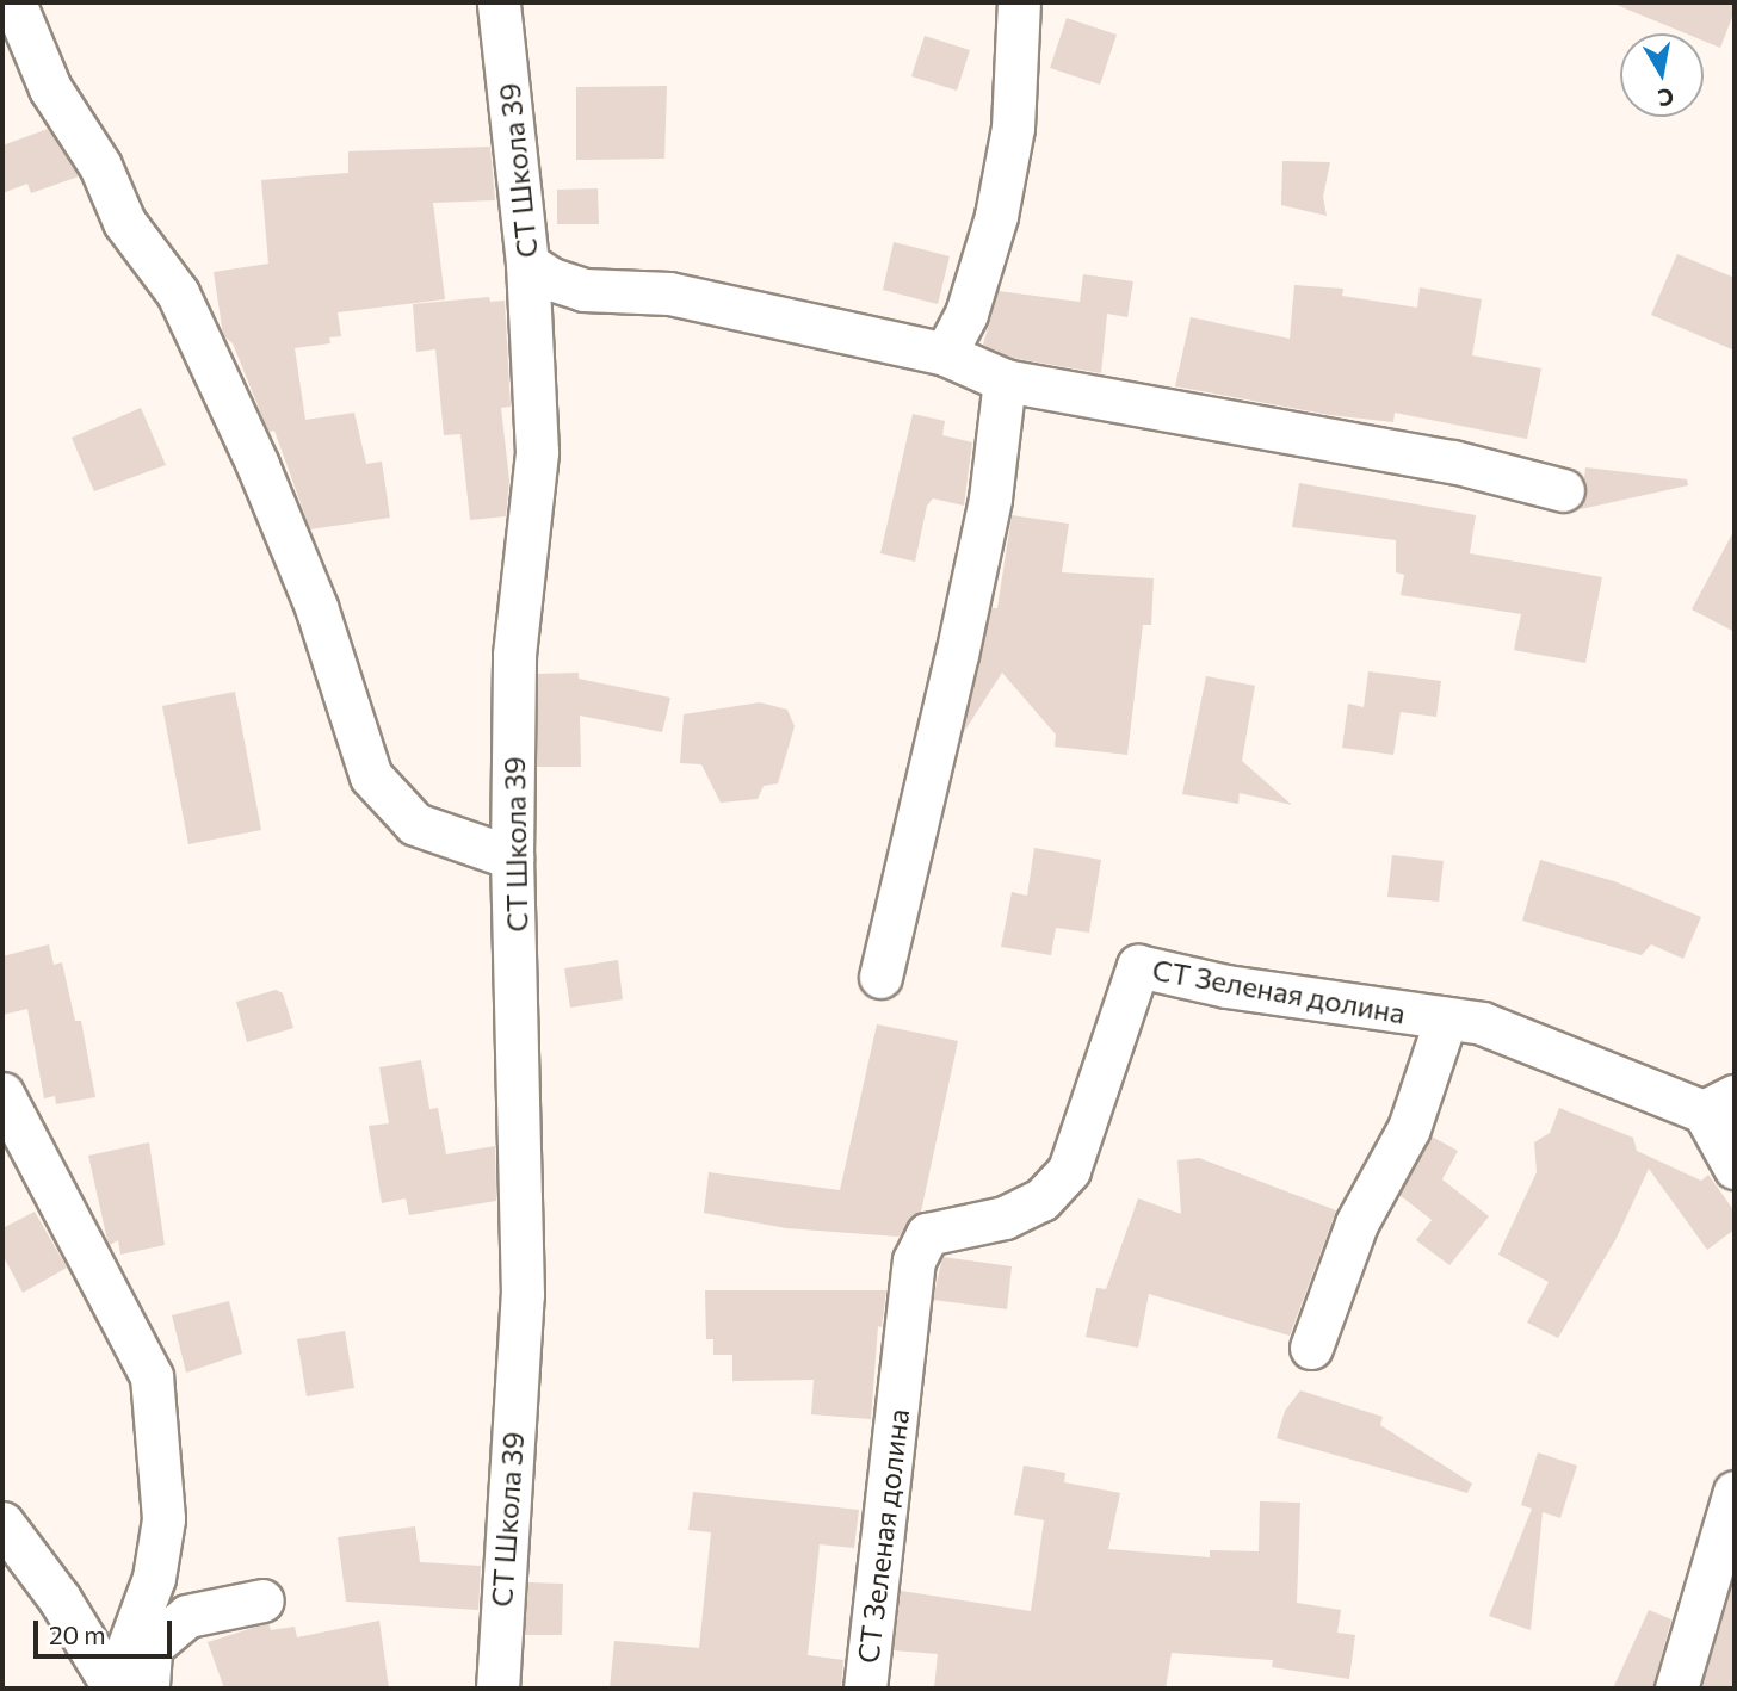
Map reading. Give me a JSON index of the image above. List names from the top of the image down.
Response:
{
  "streets": {
    "street": ["СТ Школа 39", "СТ Зеленая долина"]
  },
  "scale_bar": "20 m",
  "north": "bottom"
}
